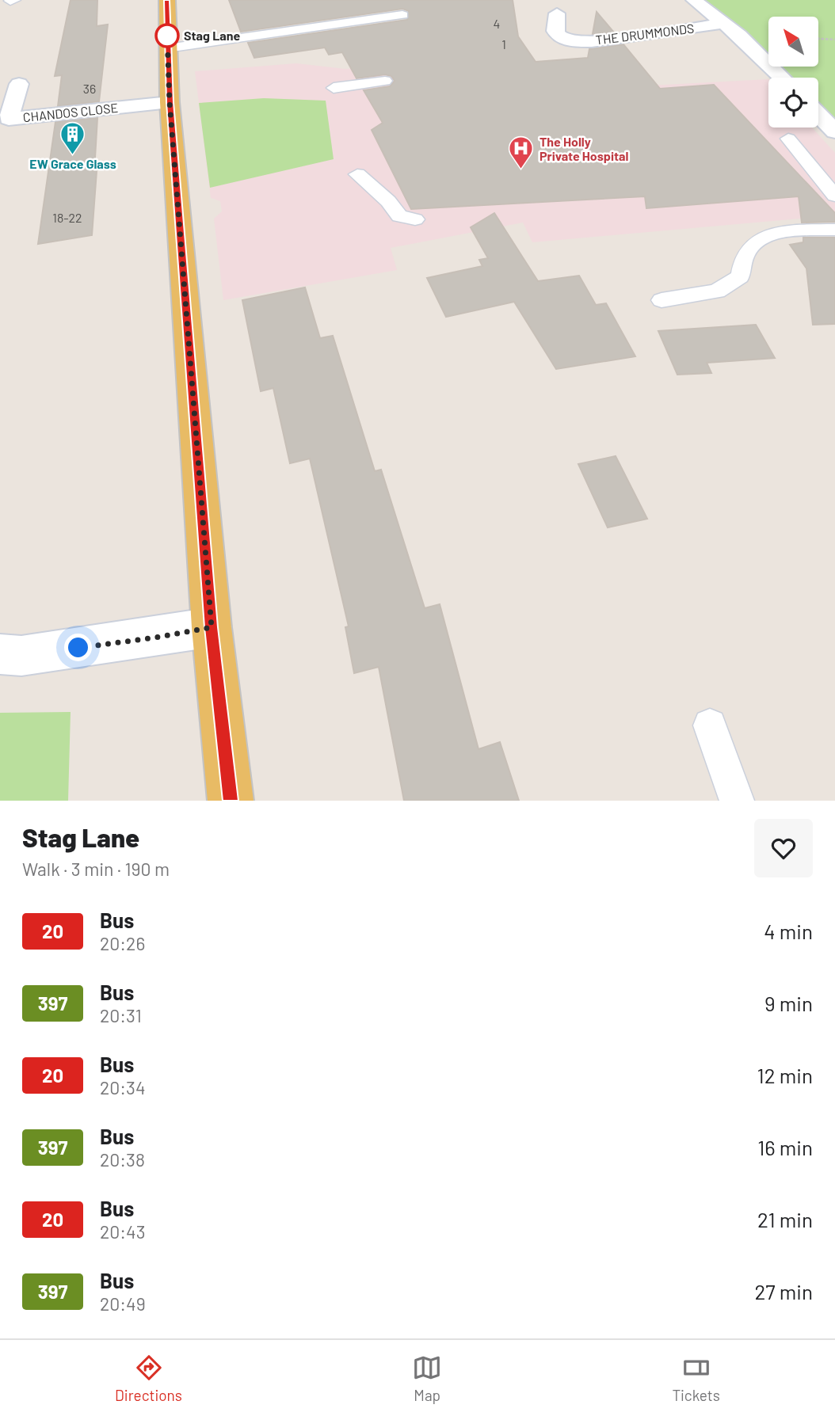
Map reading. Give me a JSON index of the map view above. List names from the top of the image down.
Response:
{
  "streets": {
    "street": ["THE DRUMMONDS", "CHANDOS CLOSE"]
  },
  "places": {
    "other": ["Stag Lane"],
    "building": ["EW Grace Glass"],
    "hospital": ["The Holly Private Hospital"]
  },
  "lines": ["bus line 20"],
  "house_numbers": [
    "4",
    "1",
    "36",
    "18-22"
  ],
  "north": "top left",
  "page": {
    "heading": ["Stag Lane", "Walk · 3 min · 190 m"],
    "list": [
      {
        "mark": "20",
        "name": "Bus",
        "note": "20:26",
        "value": "4 min"
      },
      {
        "mark": "397",
        "name": "Bus",
        "note": "20:31",
        "value": "9 min"
      },
      {
        "mark": "20",
        "name": "Bus",
        "note": "20:34",
        "value": "12 min"
      },
      {
        "mark": "397",
        "name": "Bus",
        "note": "20:38",
        "value": "16 min"
      },
      {
        "mark": "20",
        "name": "Bus",
        "note": "20:43",
        "value": "21 min"
      },
      {
        "mark": "397",
        "name": "Bus",
        "note": "20:49",
        "value": "27 min"
      }
    ],
    "tabs": ["Directions", "Map", "Tickets"]
  }
}
